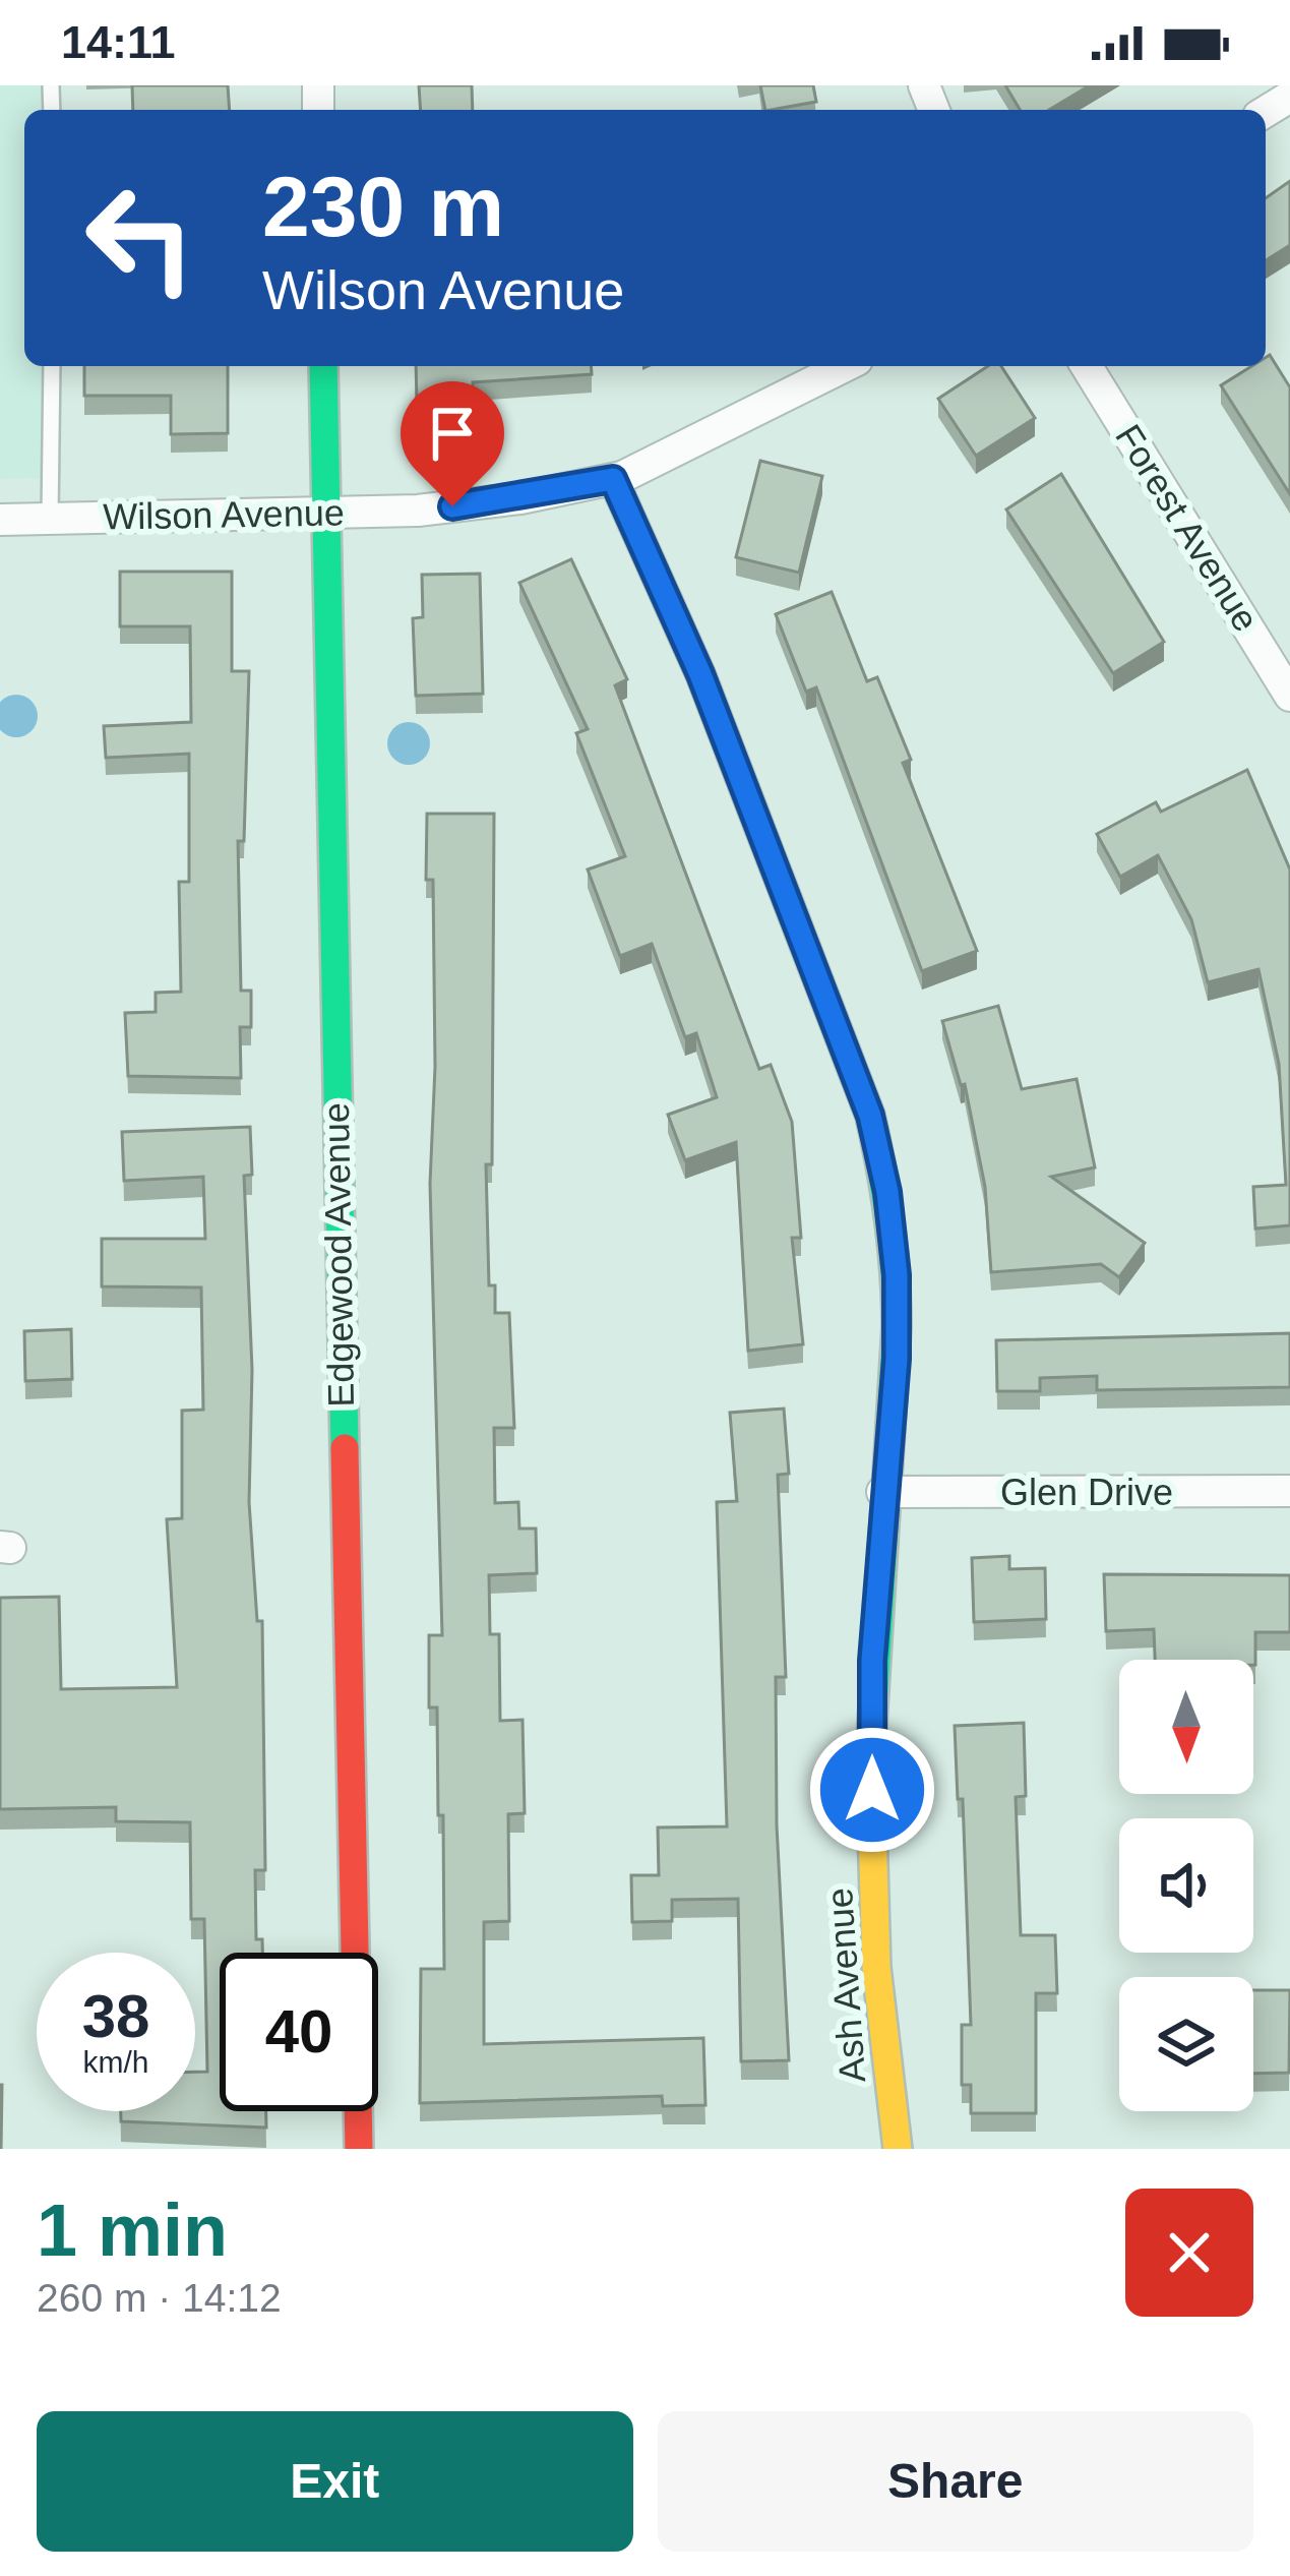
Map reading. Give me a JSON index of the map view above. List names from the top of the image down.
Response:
{
  "streets": {
    "street": [
      "Wilson Avenue",
      "Forest Avenue",
      "Edgewood Avenue",
      "Glen Drive",
      "Ash Avenue"
    ]
  },
  "crossings": [
    ["Wilson Avenue", "Edgewood Avenue"],
    ["Wilson Avenue", "Ash Avenue"],
    ["Glen Drive", "Ash Avenue"]
  ],
  "north": "bottom",
  "page": {
    "status": "14:11",
    "turn": ["230 m", "Wilson Avenue"],
    "speed": "38 km/h",
    "limit": "40",
    "heading": ["1 min", "260 m · 14:12"],
    "buttons": ["Exit", "Share"]
  }
}
